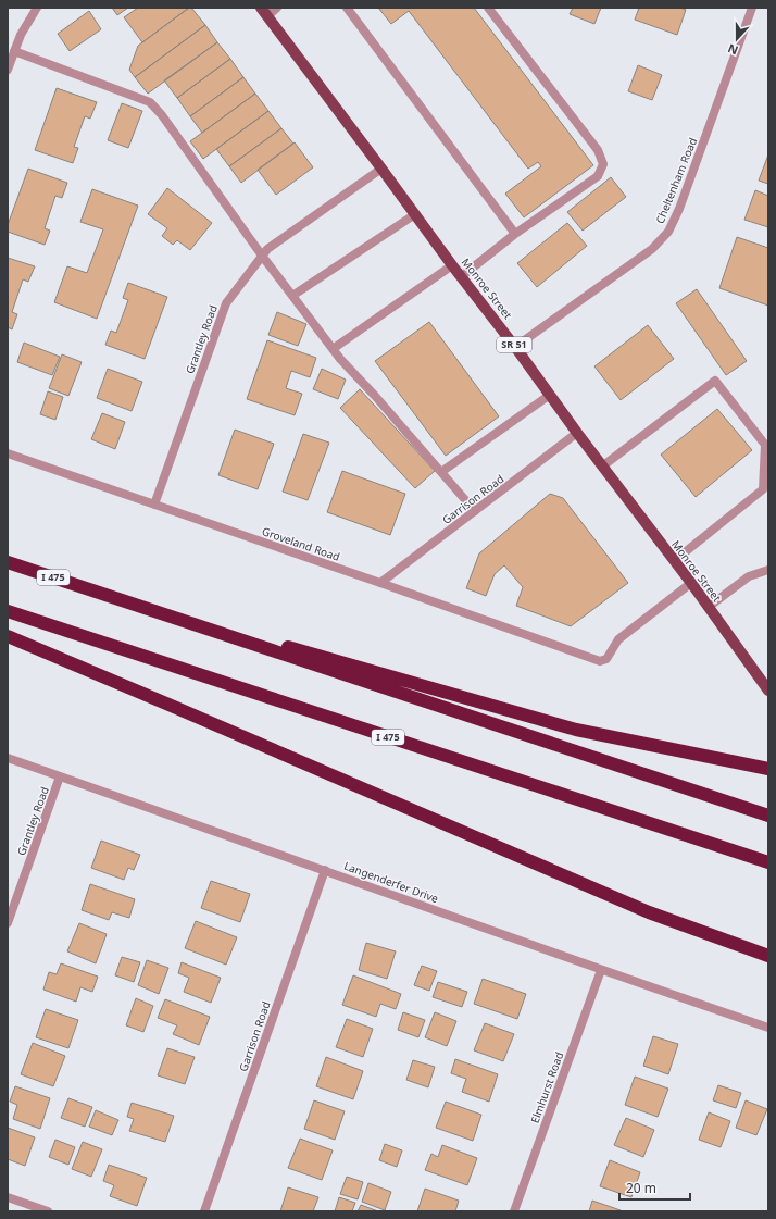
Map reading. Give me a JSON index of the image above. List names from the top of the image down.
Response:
{
  "streets": {
    "highway": ["I 475"],
    "main road": ["Monroe Street", "SR 51"],
    "street": [
      "Cheltenham Road",
      "Grantley Road",
      "Garrison Road",
      "Groveland Road",
      "Langenderfer Drive",
      "Elmhurst Road"
    ]
  },
  "crossings": [
    ["Cheltenham Road", "Monroe Street"],
    ["Monroe Street", "Grantley Road"],
    ["Monroe Street", "Garrison Road"],
    ["Monroe Street", "Groveland Road"],
    ["Grantley Road", "Groveland Road"],
    ["Grantley Road", "Langenderfer Drive"],
    ["Garrison Road", "Groveland Road"],
    ["Garrison Road", "Langenderfer Drive"],
    ["Langenderfer Drive", "Elmhurst Road"]
  ],
  "scale_bar": "20 m",
  "north": "bottom"
}
